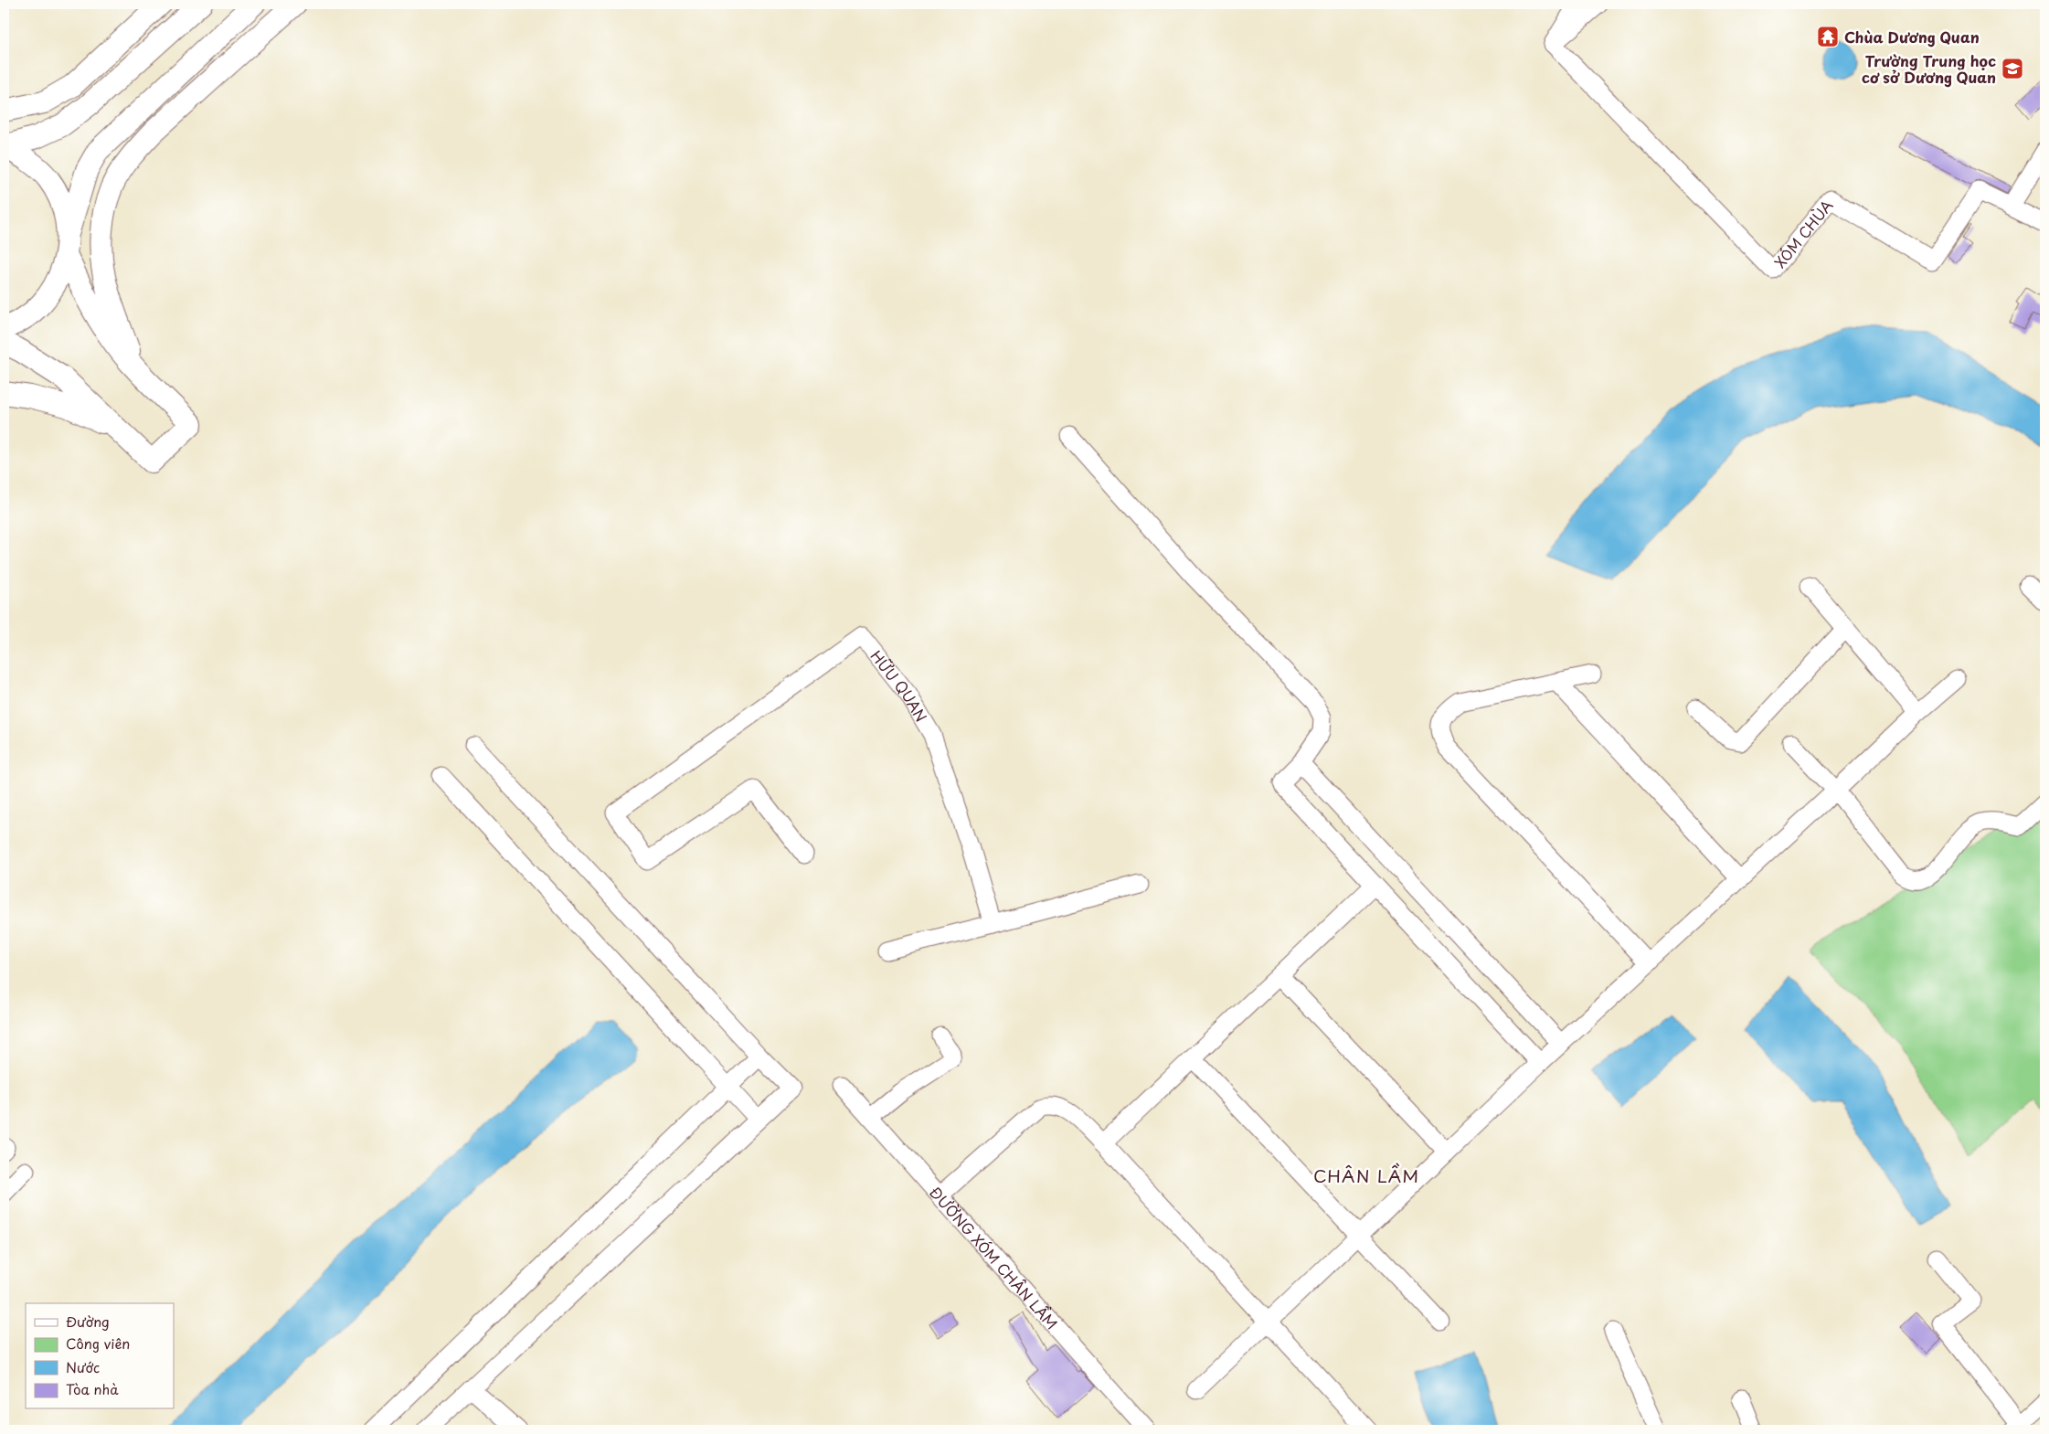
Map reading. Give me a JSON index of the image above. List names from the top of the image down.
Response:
{
  "streets": {
    "street": ["XÓM CHÙA", "HỮU QUAN", "ĐƯỜNG XÓM CHÂN LẦM"]
  },
  "districts": ["CHÂN LẦM"],
  "places": {
    "temple": ["Chùa Dương Quan"],
    "school or university": ["Trường Trung học cơ sở Dương Quan"]
  },
  "legend": [
    "Đường",
    "Công viên",
    "Nước",
    "Tòa nhà"
  ]
}
